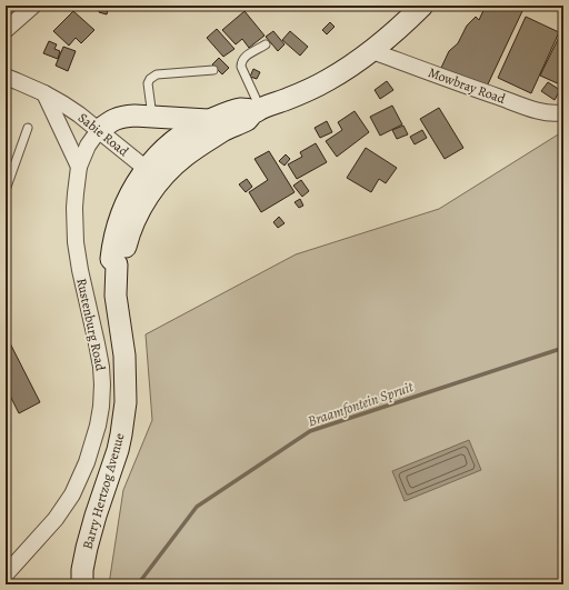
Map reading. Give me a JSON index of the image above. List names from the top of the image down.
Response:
{
  "streets": {
    "main road": ["Barry Hertzog Avenue"],
    "street": ["Mowbray Road", "Sabie Road", "Rustenburg Road"]
  },
  "crossings": [
    ["Mowbray Road", "Barry Hertzog Avenue"],
    ["Sabie Road", "Rustenburg Road"],
    ["Sabie Road", "Barry Hertzog Avenue"]
  ],
  "water": ["Braamfontein Spruit"]
}
